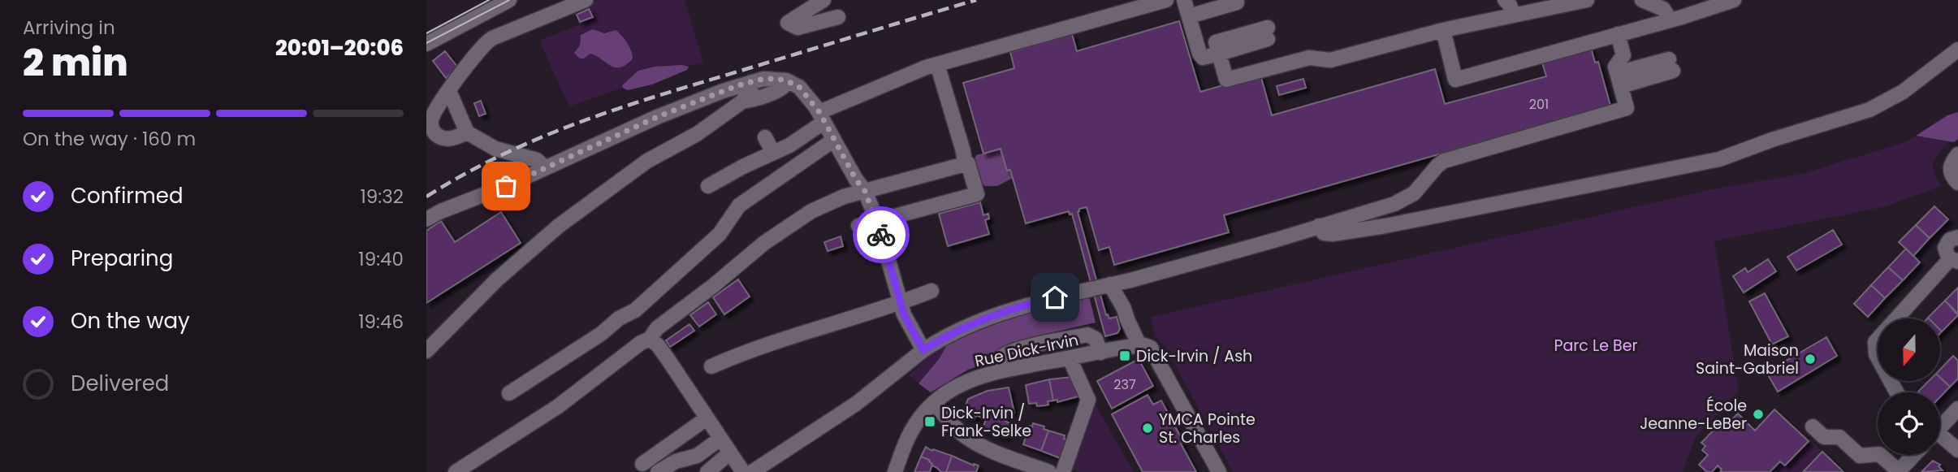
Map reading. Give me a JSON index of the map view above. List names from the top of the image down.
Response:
{
  "streets": {
    "street": ["Rue Dick-Irvin"]
  },
  "parks": ["Parc Le Ber"],
  "places": {
    "transit": ["Dick-Irvin / Ash", "Dick-Irvin / Frank-Selke"],
    "other": ["Maison Saint-Gabriel", "École Jeanne-LeBer", "YMCA Pointe St. Charles"]
  },
  "house_numbers": ["201", "237"],
  "north": "bottom",
  "page": {
    "heading": ["2 min", "Arriving in", "20:01–20:06"],
    "bar": "On the way · 160 m",
    "list": [
      ["Confirmed", "19:32"],
      ["Preparing", "19:40"],
      ["On the way", "19:46"],
      "Delivered"
    ]
  }
}
